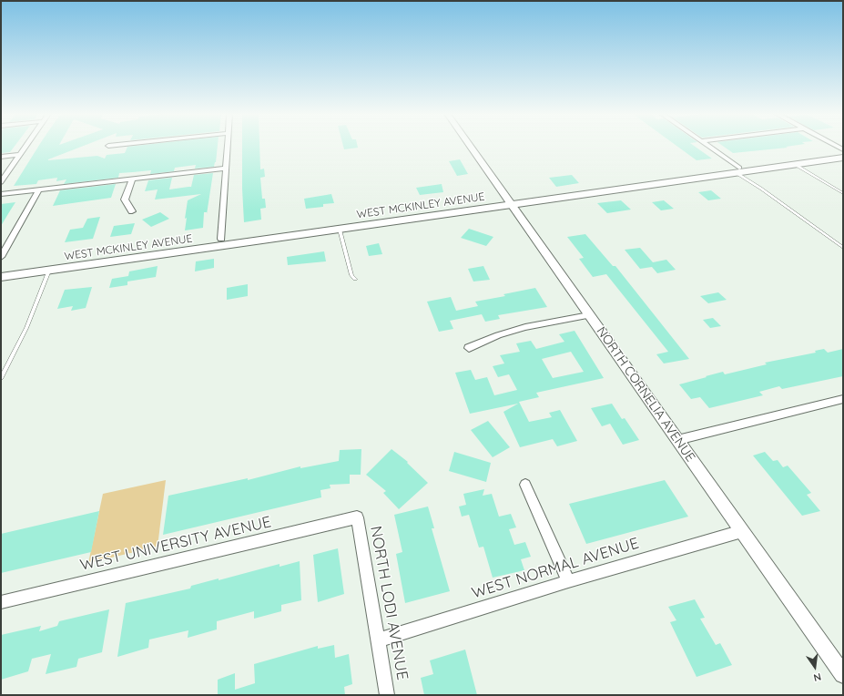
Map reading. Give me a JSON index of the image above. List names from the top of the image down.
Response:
{
  "streets": {
    "main road": ["WEST MCKINLEY AVENUE"],
    "street": [
      "NORTH CORNELIA AVENUE",
      "WEST UNIVERSITY AVENUE",
      "WEST NORMAL AVENUE",
      "NORTH LODI AVENUE"
    ]
  },
  "crossings": [
    ["WEST MCKINLEY AVENUE", "NORTH CORNELIA AVENUE"],
    ["NORTH CORNELIA AVENUE", "WEST NORMAL AVENUE"],
    ["WEST UNIVERSITY AVENUE", "NORTH LODI AVENUE"],
    ["WEST NORMAL AVENUE", "NORTH LODI AVENUE"]
  ],
  "north": "bottom"
}
